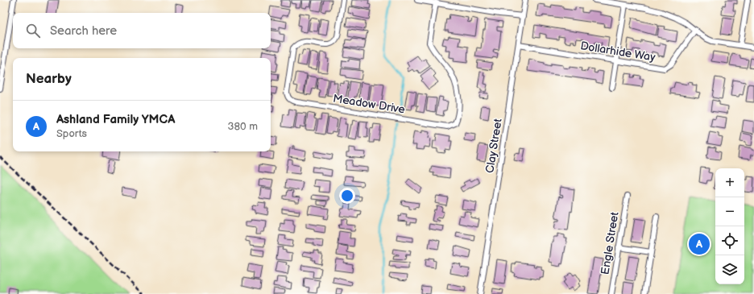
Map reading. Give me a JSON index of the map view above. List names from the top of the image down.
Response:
{
  "streets": {
    "street": [
      "Dollarhide Way",
      "Meadow Drive",
      "Clay Street",
      "Engle Street"
    ]
  },
  "crossings": [
    ["Dollarhide Way", "Clay Street"]
  ],
  "page": {
    "search": "Search here",
    "heading": "Nearby",
    "list": [
      {
        "mark": "A",
        "name": "Ashland Family YMCA",
        "note": "Sports",
        "value": "380 m"
      }
    ],
    "map_buttons": ["+", "−"],
    "pins": "A"
  }
}
